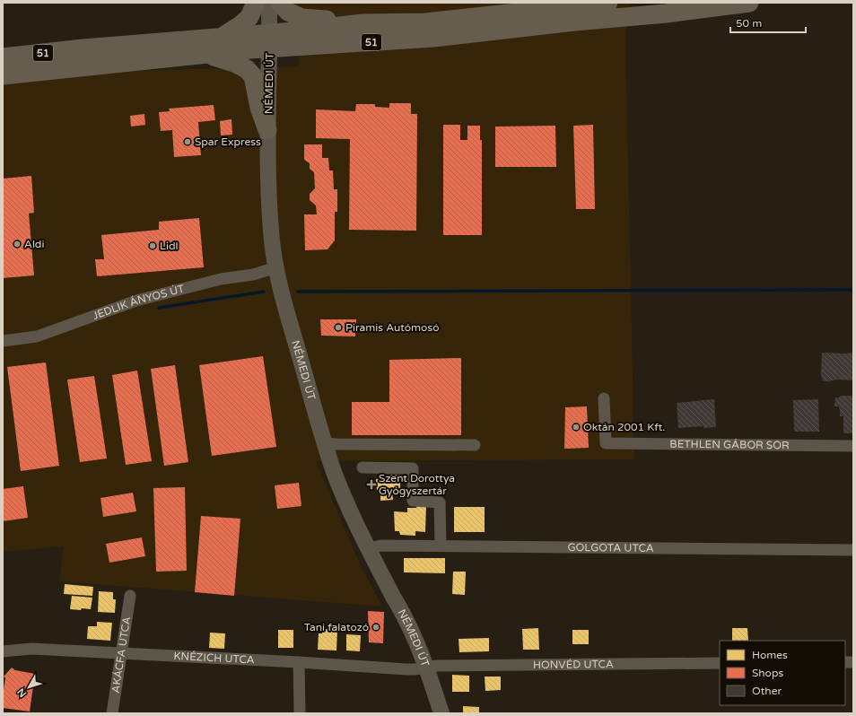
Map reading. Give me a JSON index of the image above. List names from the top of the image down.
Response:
{
  "streets": {
    "main road": ["51", "NÉMEDI ÚT"],
    "street": [
      "JEDLIK ÁNYOS ÚT",
      "BETHLEN GÁBOR SOR",
      "GOLGOTA UTCA",
      "AKÁCFA UTCA",
      "KNÉZICH UTCA",
      "HONVÉD UTCA"
    ]
  },
  "crossings": [
    ["51", "NÉMEDI ÚT"],
    ["NÉMEDI ÚT", "JEDLIK ÁNYOS ÚT"],
    ["NÉMEDI ÚT", "GOLGOTA UTCA"],
    ["NÉMEDI ÚT", "KNÉZICH UTCA"],
    ["NÉMEDI ÚT", "HONVÉD UTCA"],
    ["AKÁCFA UTCA", "KNÉZICH UTCA"],
    ["KNÉZICH UTCA", "HONVÉD UTCA"]
  ],
  "places": {
    "other": [
      "Spar Express",
      "Aldi",
      "Lidl",
      "Piramis Autómosó",
      "Oktán 2001 Kft.",
      "Tani falatozó"
    ],
    "health": ["Szent Dorottya Gyógyszertár"]
  },
  "legend": ["Homes", "Shops", "Other"],
  "scale_bar": "50 m",
  "north": "bottom left"
}
